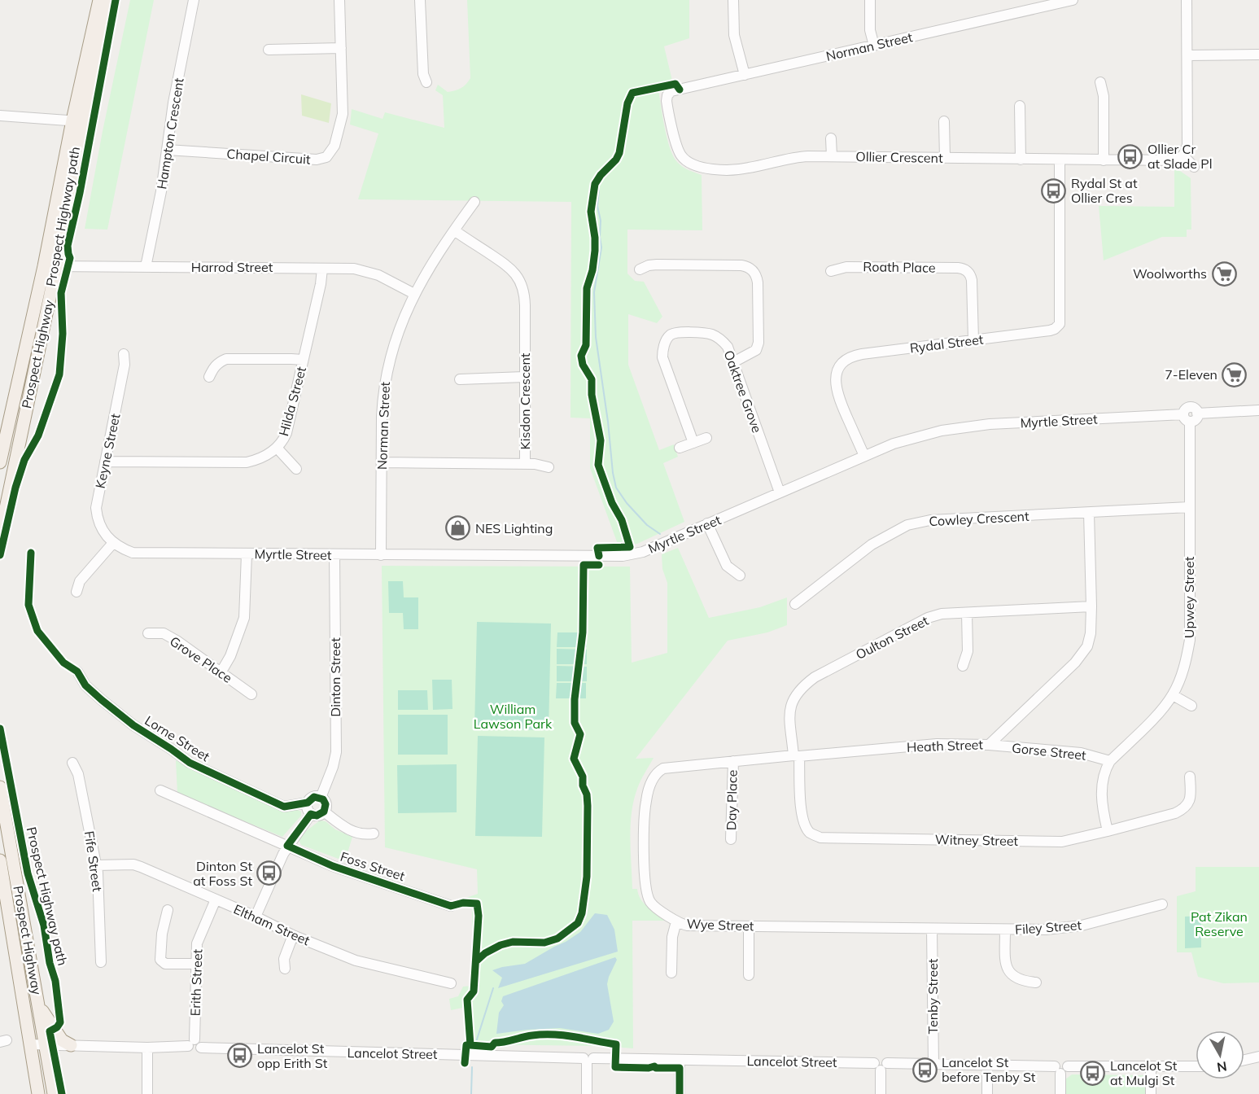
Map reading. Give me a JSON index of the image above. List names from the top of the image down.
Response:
{
  "streets": {
    "main road": ["Prospect Highway"],
    "street": [
      "Norman Street",
      "Hampton Crescent",
      "Chapel Circuit",
      "Ollier Crescent",
      "Harrod Street",
      "Roath Place",
      "Rydal Street",
      "Oaktree Grove",
      "Hilda Street",
      "Kisdon Crescent",
      "Myrtle Street",
      "Keyne Street",
      "Cowley Crescent",
      "Upwey Street",
      "Oulton Street",
      "Grove Place",
      "Dinton Street",
      "Lorne Street",
      "Heath Street",
      "Gorse Street",
      "Day Place",
      "Witney Street",
      "Fife Street",
      "Foss Street",
      "Eltham Street",
      "Wye Street",
      "Filey Street",
      "Erith Street",
      "Tenby Street",
      "Lancelot Street"
    ],
    "cycle path": ["Prospect Highway path"]
  },
  "crossings": [
    ["Norman Street", "Ollier Crescent"],
    ["Norman Street", "Harrod Street"],
    ["Norman Street", "Kisdon Crescent"],
    ["Norman Street", "Myrtle Street"],
    ["Hampton Crescent", "Chapel Circuit"],
    ["Hampton Crescent", "Harrod Street"],
    ["Ollier Crescent", "Rydal Street"],
    ["Harrod Street", "Prospect Highway"],
    ["Harrod Street", "Hilda Street"],
    ["Roath Place", "Rydal Street"],
    ["Rydal Street", "Myrtle Street"],
    ["Prospect Highway", "Lancelot Street"],
    ["Oaktree Grove", "Myrtle Street"],
    ["Hilda Street", "Keyne Street"],
    ["Myrtle Street", "Keyne Street"],
    ["Myrtle Street", "Upwey Street"],
    ["Myrtle Street", "Dinton Street"],
    ["Cowley Crescent", "Upwey Street"],
    ["Cowley Crescent", "Heath Street"],
    ["Upwey Street", "Gorse Street"],
    ["Upwey Street", "Witney Street"],
    ["Oulton Street", "Heath Street"],
    ["Oulton Street", "Witney Street"],
    ["Dinton Street", "Lorne Street"],
    ["Heath Street", "Gorse Street"],
    ["Heath Street", "Day Place"],
    ["Heath Street", "Witney Street"],
    ["Heath Street", "Wye Street"],
    ["Fife Street", "Eltham Street"],
    ["Eltham Street", "Erith Street"],
    ["Wye Street", "Filey Street"],
    ["Wye Street", "Tenby Street"],
    ["Filey Street", "Tenby Street"],
    ["Erith Street", "Lancelot Street"],
    ["Tenby Street", "Lancelot Street"]
  ],
  "parks": ["William Lawson Park", "Pat Zikan Reserve"],
  "places": {
    "bus stop": [
      "Ollier Cr at Slade Pl",
      "Rydal St at Ollier Cres",
      "Dinton St at Foss St",
      "Lancelot St opp Erith St",
      "Lancelot St before Tenby St",
      "Lancelot St at Mulgi St"
    ],
    "supermarket": ["Woolworths", "7-Eleven"],
    "shop": ["NES Lighting"]
  },
  "north": "bottom"
}
